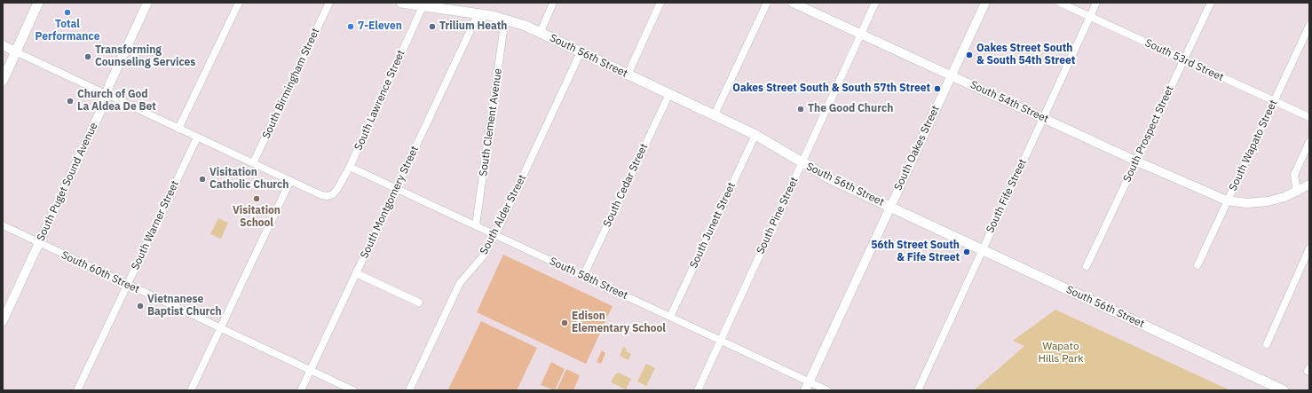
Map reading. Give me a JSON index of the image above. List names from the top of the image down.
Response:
{
  "streets": {
    "main road": ["South 56th Street"],
    "street": [
      "South 53rd Street",
      "South Birmingham Street",
      "South Lawrence Street",
      "South 54th Street",
      "South Clement Avenue",
      "South Prospect Street",
      "South Wapato Street",
      "South Oakes Street",
      "South Puget Sound Avenue",
      "South Cedar Street",
      "South Fife Street",
      "South Montgomery Street",
      "South Alder Street",
      "South Pine Street",
      "South Warner Street",
      "South Junett Street",
      "South 60th Street",
      "South 58th Street"
    ]
  },
  "crossings": [
    ["South 56th Street", "South Lawrence Street"],
    ["South 56th Street", "South Clement Avenue"],
    ["South 56th Street", "South Oakes Street"],
    ["South 56th Street", "South Cedar Street"],
    ["South 56th Street", "South Fife Street"],
    ["South 56th Street", "South Montgomery Street"],
    ["South 56th Street", "South Alder Street"],
    ["South 56th Street", "South Pine Street"],
    ["South 56th Street", "South Junett Street"],
    ["South 53rd Street", "South Prospect Street"],
    ["South 53rd Street", "South Wapato Street"],
    ["South 53rd Street", "South Fife Street"],
    ["South Lawrence Street", "South 58th Street"],
    ["South 54th Street", "South Prospect Street"],
    ["South 54th Street", "South Wapato Street"],
    ["South 54th Street", "South Oakes Street"],
    ["South 54th Street", "South Fife Street"],
    ["South 54th Street", "South Pine Street"],
    ["South Clement Avenue", "South 58th Street"],
    ["South Oakes Street", "South 58th Street"],
    ["South Puget Sound Avenue", "South 60th Street"],
    ["South Cedar Street", "South 58th Street"],
    ["South Montgomery Street", "South 60th Street"],
    ["South Montgomery Street", "South 58th Street"],
    ["South Alder Street", "South 58th Street"],
    ["South Pine Street", "South 58th Street"],
    ["South Warner Street", "South 60th Street"],
    ["South Junett Street", "South 58th Street"]
  ],
  "parks": ["Wapato Hills Park"],
  "places": [
    "Total Performance",
    "7-Eleven",
    "Trilium Heath",
    "Oakes Street South & South 54th Street",
    "Transforming Counseling Services",
    "Oakes Street South & South 57th Street",
    "Church of God La Aldea De Bet",
    "The Good Church",
    "Visitation Catholic Church",
    "Visitation School",
    "56th Street South & Fife Street",
    "Vietnanese Baptist Church",
    "Edison Elementary School"
  ]
}
